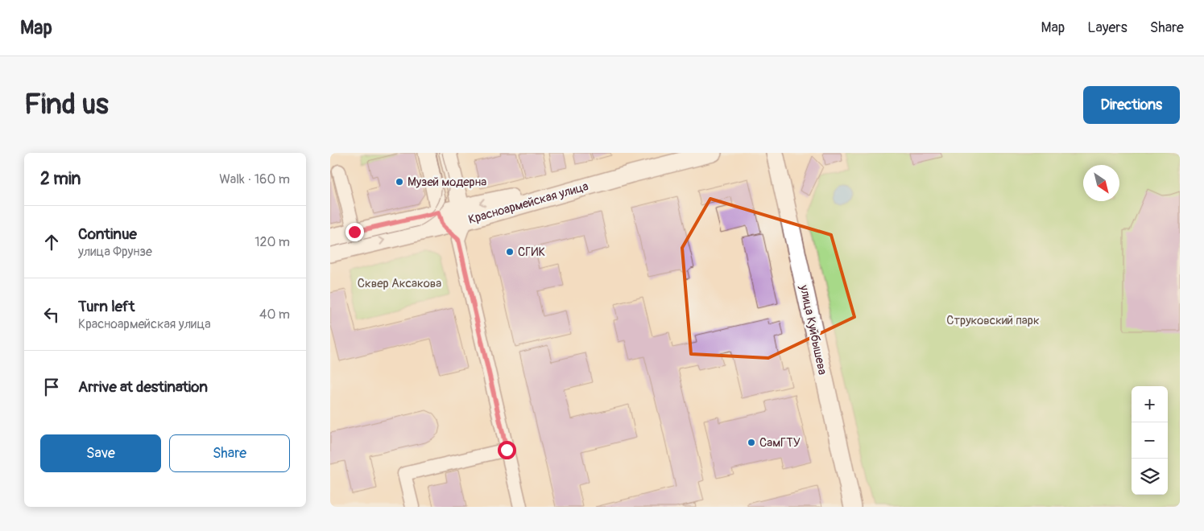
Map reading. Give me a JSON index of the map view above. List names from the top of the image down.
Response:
{
  "streets": {
    "main road": ["Красноармейская улица", "улица Куйбышева"]
  },
  "parks": ["Сквер Аксакова", "Струковский парк"],
  "places": ["Музей модерна", "СГИК", "СамГТУ"],
  "north": "bottom right",
  "page": {
    "header": "Map",
    "nav": ["Map", "Layers", "Share"],
    "buttons": [
      "Directions",
      ["Save", "Share"]
    ],
    "title": "Find us",
    "heading": ["2 min", "Walk · 160 m"],
    "list": [
      ["Continue", "улица Фрунзе", "120 m"],
      ["Turn left", "Красноармейская улица", "40 m"],
      "Arrive at destination"
    ],
    "map_buttons": ["+", "−"]
  }
}
